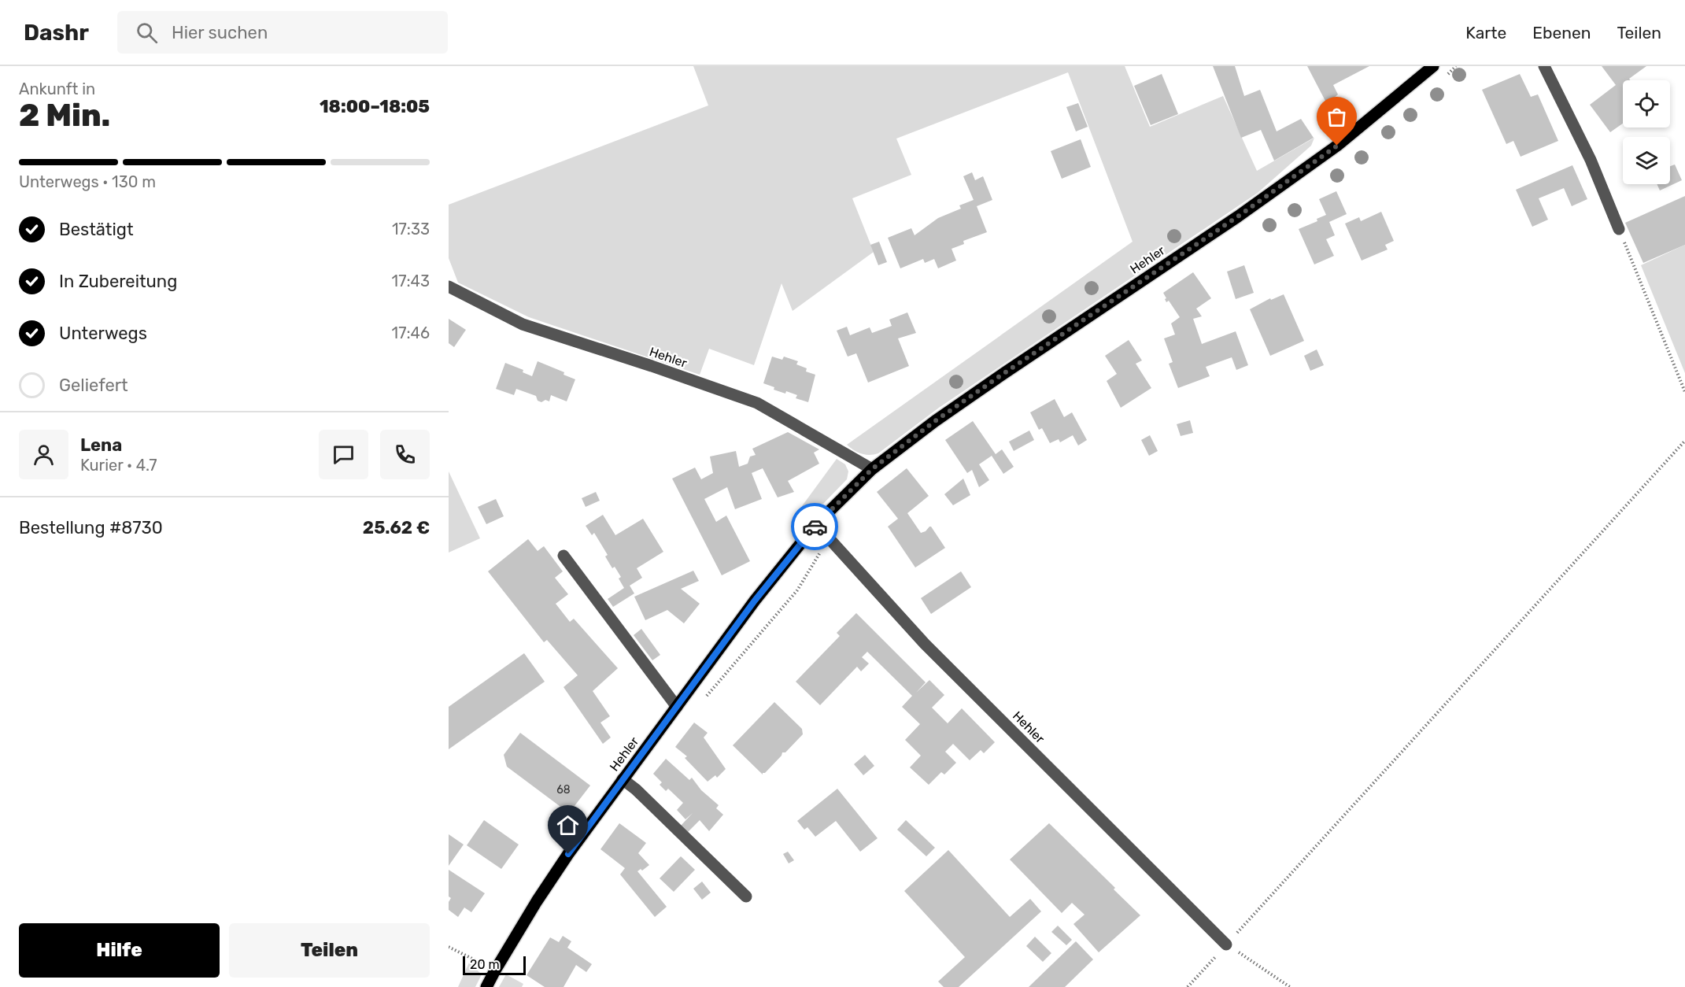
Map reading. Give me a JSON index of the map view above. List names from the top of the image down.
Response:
{
  "streets": {
    "main road": ["Hehler"]
  },
  "house_numbers": ["68"],
  "scale_bar": "20 m",
  "page": {
    "header": "Dashr",
    "search": "Hier suchen",
    "nav": ["Karte", "Ebenen", "Teilen"],
    "heading": ["2 Min.", "Ankunft in", "18:00–18:05"],
    "panel": [
      "Lena",
      "Kurier · 4.7",
      "Bestellung #8730",
      "25.62 €"
    ],
    "bar": "Unterwegs · 130 m",
    "list": [
      ["Bestätigt", "17:33"],
      ["In Zubereitung", "17:43"],
      ["Unterwegs", "17:46"],
      "Geliefert"
    ],
    "buttons": ["Hilfe", "Teilen"],
    "scale": "20 m"
  }
}
